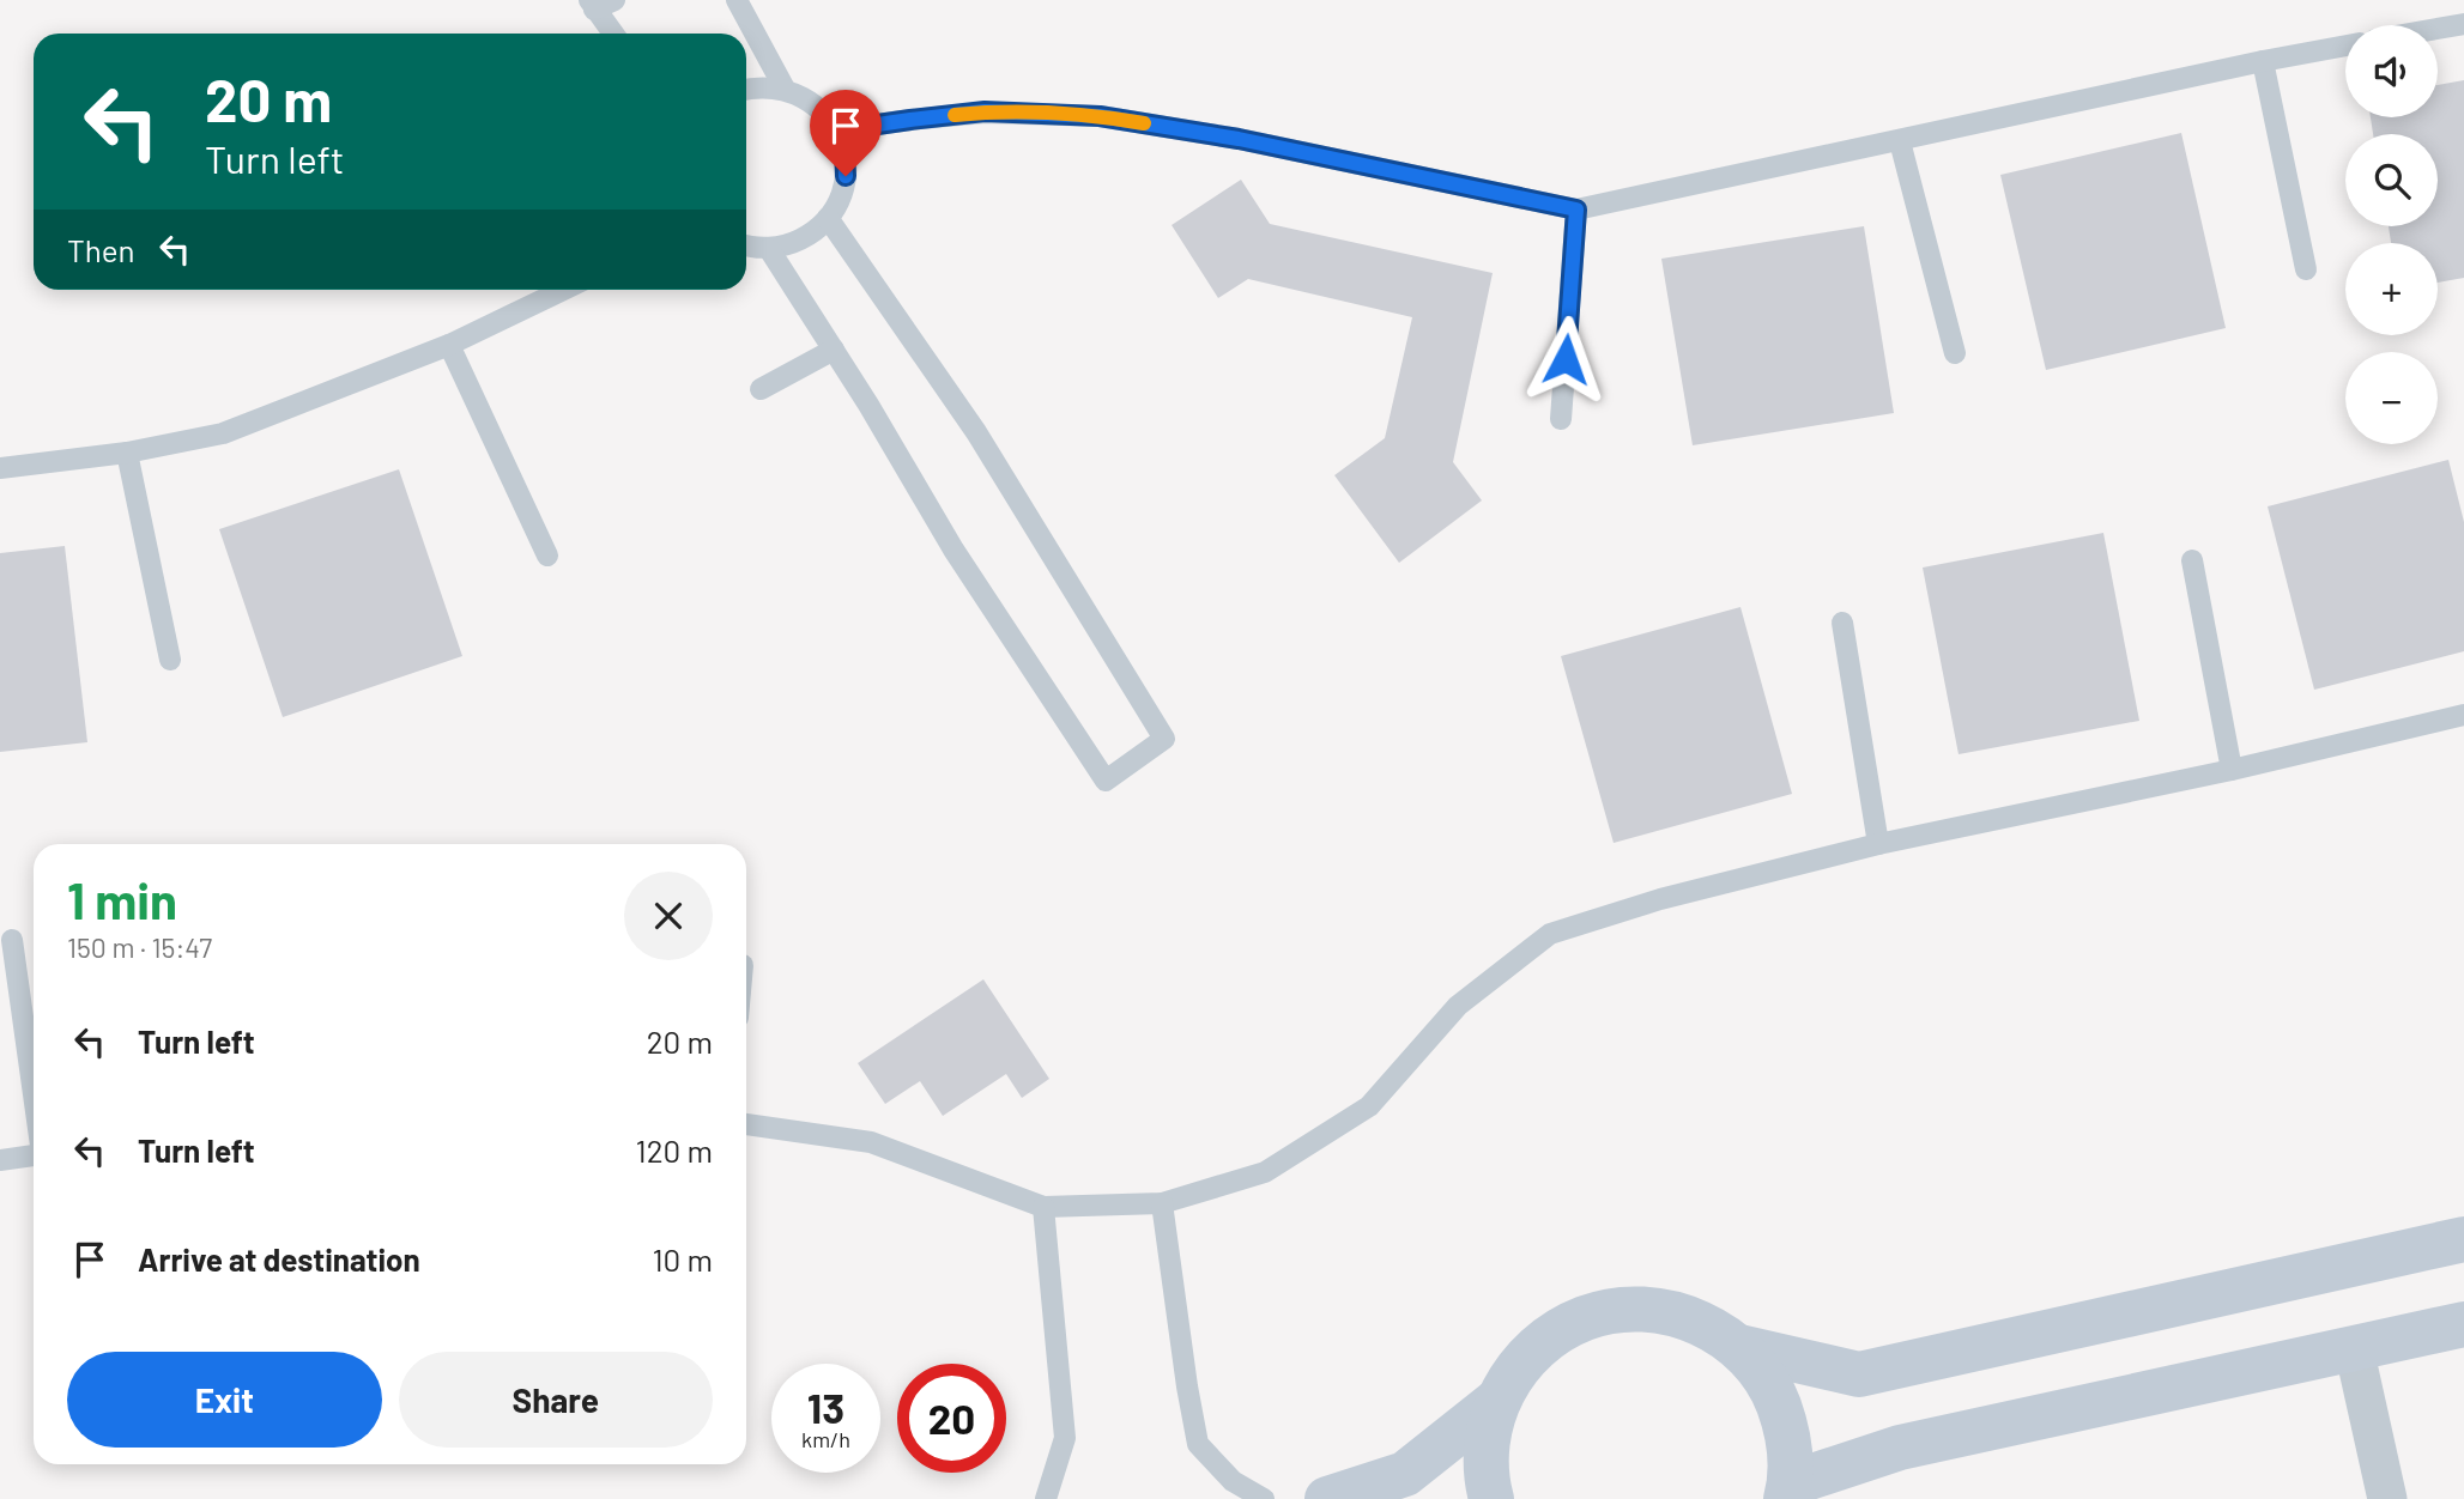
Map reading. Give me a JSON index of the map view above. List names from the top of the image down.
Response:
{
  "page": {
    "map_buttons": ["+", "−"],
    "turn": ["20 m", "Turn left"],
    "then": "Then",
    "heading": ["1 min", "150 m · 15:47"],
    "list": [
      {
        "name": "Turn left",
        "value": "20 m"
      },
      {
        "name": "Turn left",
        "value": "120 m"
      },
      {
        "name": "Arrive at destination",
        "value": "10 m"
      }
    ],
    "buttons": ["Exit", "Share"],
    "speed": "13 km/h",
    "limit": "20"
  }
}
